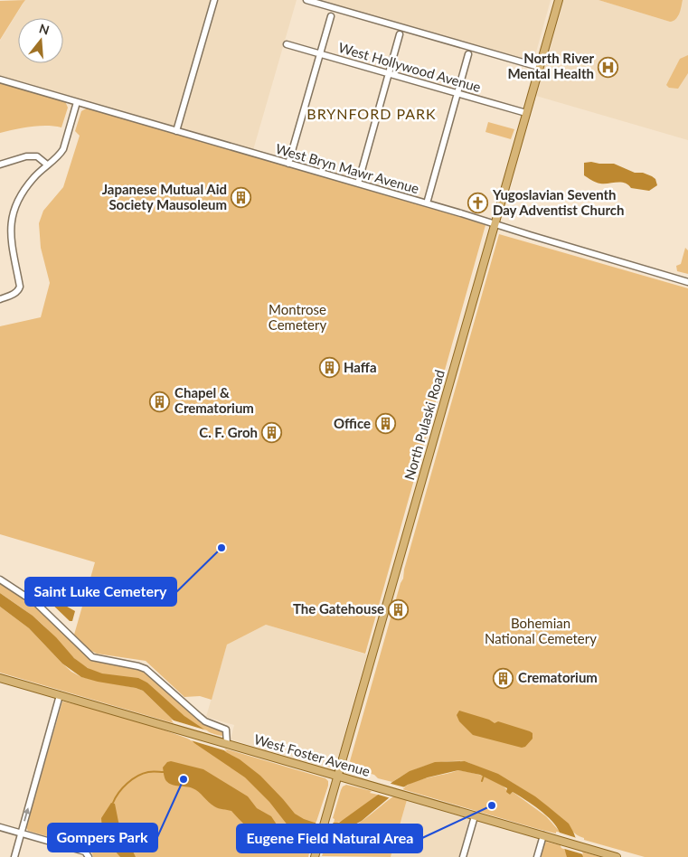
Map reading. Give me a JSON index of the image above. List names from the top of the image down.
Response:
{
  "streets": {
    "main road": ["North Pulaski Road", "West Foster Avenue"],
    "street": ["West Hollywood Avenue", "West Bryn Mawr Avenue"]
  },
  "crossings": [
    ["West Hollywood Avenue", "North Pulaski Road"],
    ["West Bryn Mawr Avenue", "North Pulaski Road"],
    ["North Pulaski Road", "West Foster Avenue"]
  ],
  "districts": ["BRYNFORD PARK"],
  "parks": ["Montrose Cemetery", "Bohemian National Cemetery"],
  "places": {
    "hospital": ["North River Mental Health"],
    "building": [
      "Japanese Mutual Aid Society Mausoleum",
      "Haffa",
      "Chapel & Crematorium",
      "Office",
      "C. F. Groh",
      "The Gatehouse",
      "Crematorium"
    ],
    "church": ["Yugoslavian Seventh Day Adventist Church"],
    "other": ["Saint Luke Cemetery", "Gompers Park", "Eugene Field Natural Area"]
  },
  "north": "top"
}
